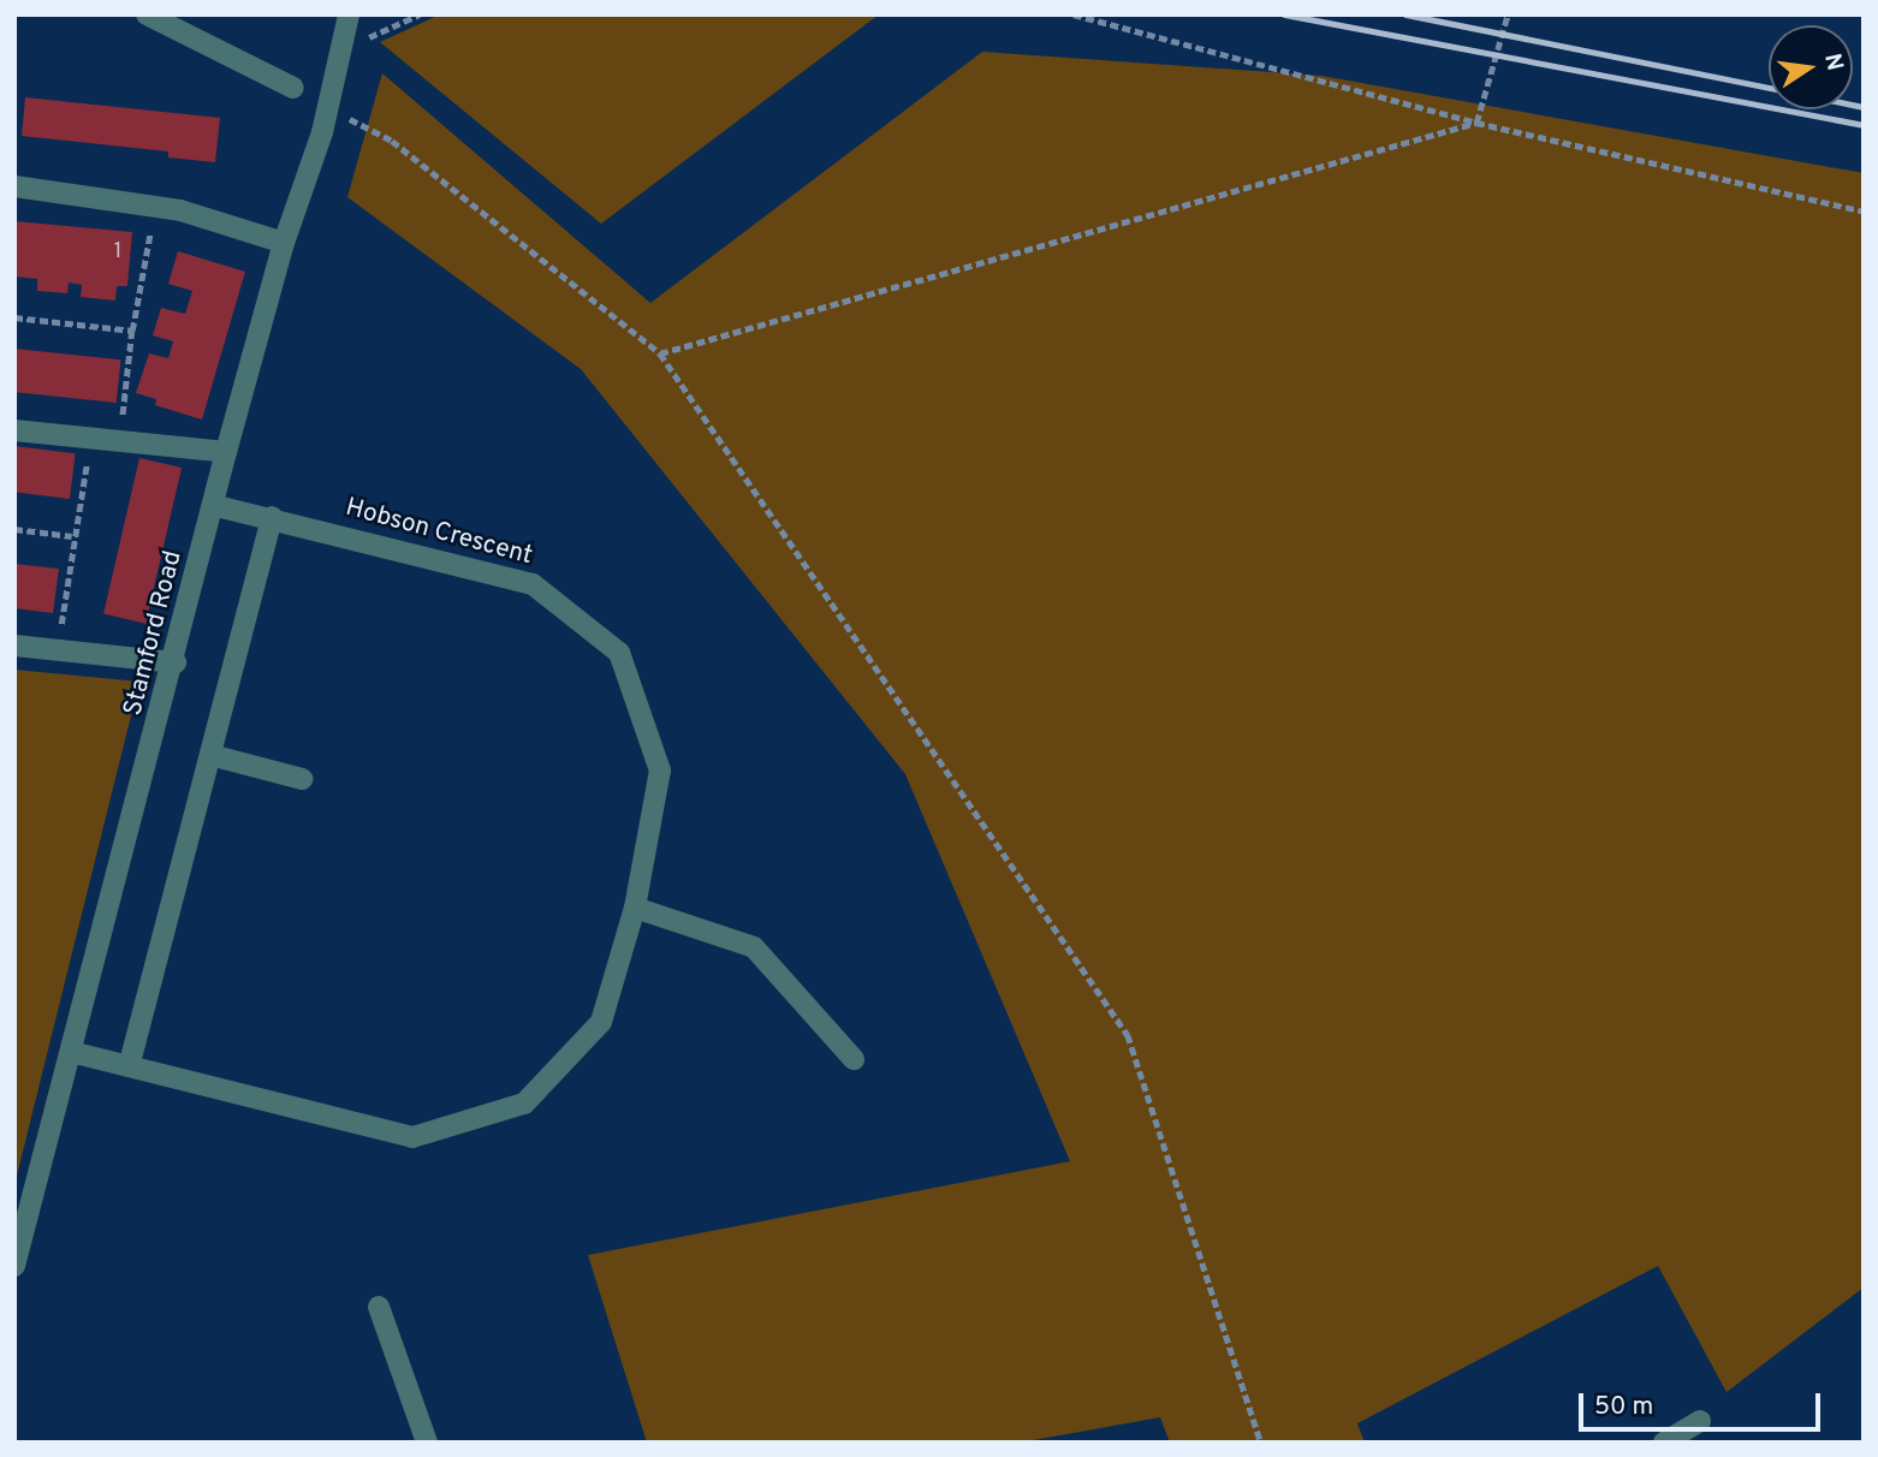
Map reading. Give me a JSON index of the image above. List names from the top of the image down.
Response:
{
  "streets": {
    "street": ["Hobson Crescent", "Stamford Road"]
  },
  "crossings": [
    ["Hobson Crescent", "Stamford Road"]
  ],
  "house_numbers": ["1"],
  "scale_bar": "50 m",
  "north": "right"
}
